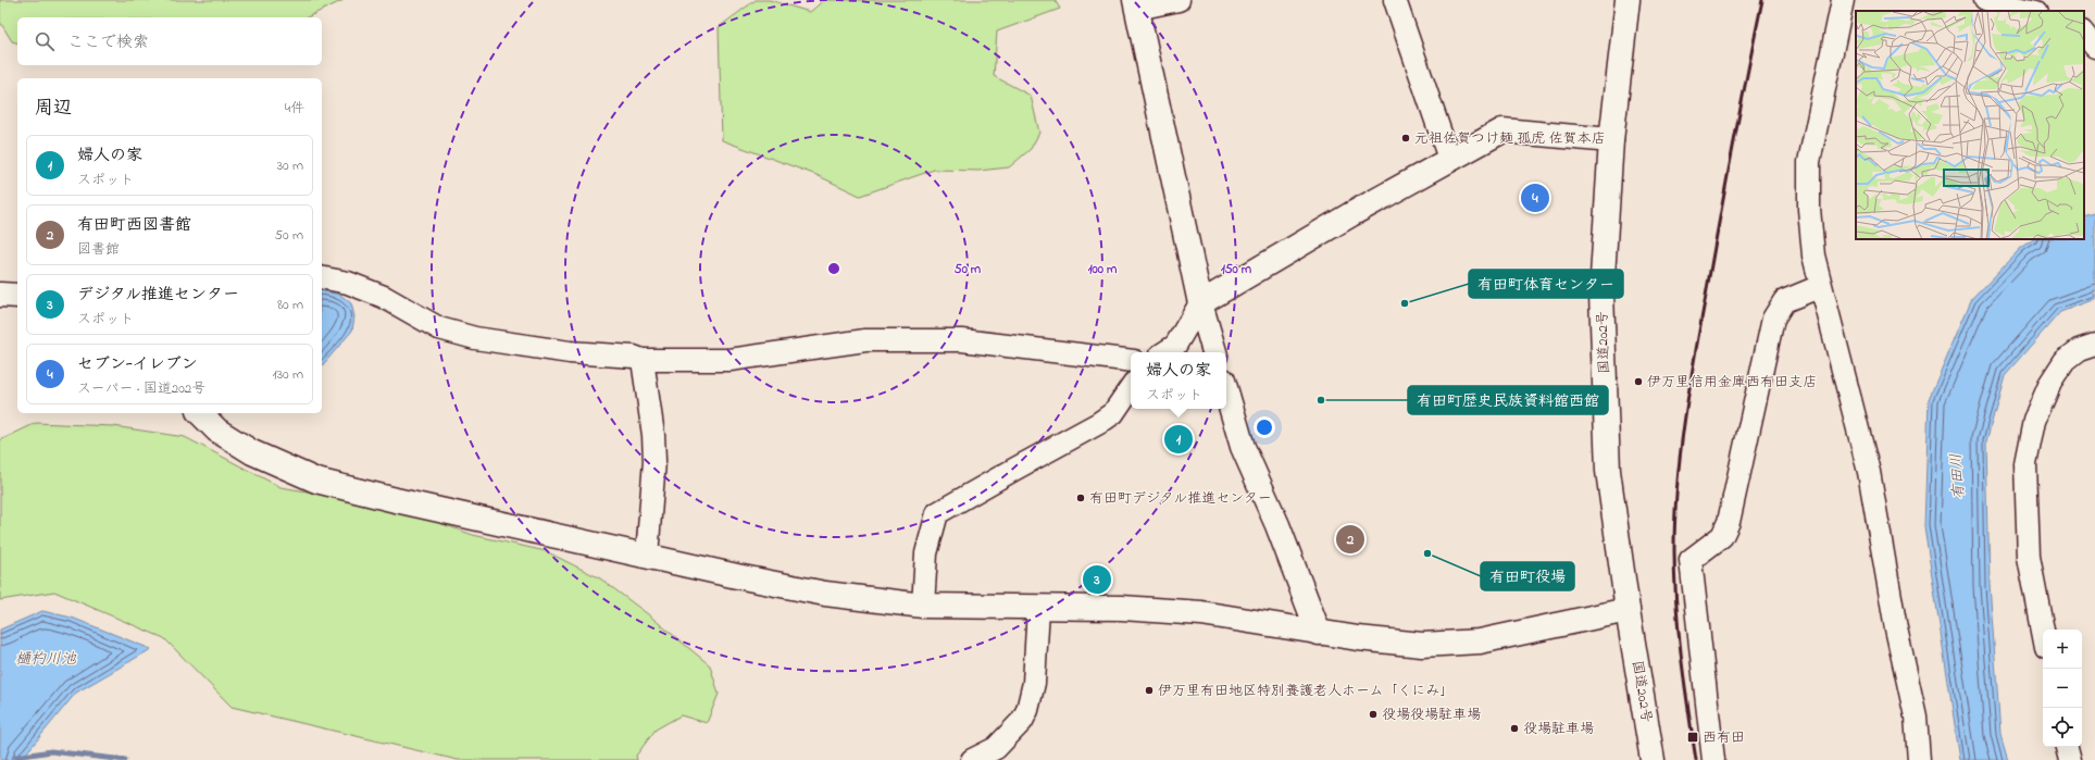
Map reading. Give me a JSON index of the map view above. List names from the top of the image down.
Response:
{
  "streets": {
    "main road": ["国道202号"]
  },
  "water": ["有田川", "樋杓川池"],
  "places": {
    "other": [
      "元祖佐賀つけ麺 孤虎 佐賀本店",
      "有田町体育センター",
      "伊万里信用金庫西有田支店",
      "有田町歴史民族資料館西館",
      "有田町デジタル推進センター",
      "有田町役場",
      "伊万里有田地区特別養護老人ホーム「くにみ」",
      "役場役場駐車場",
      "役場駐車場"
    ],
    "transit": ["西有田"]
  },
  "page": {
    "search": "ここで検索",
    "heading": ["周辺", "4件"],
    "list": [
      {
        "mark": "1",
        "name": "婦人の家",
        "note": "スポット",
        "value": "30 m"
      },
      {
        "mark": "2",
        "name": "有田町西図書館",
        "note": "図書館",
        "value": "50 m"
      },
      {
        "mark": "3",
        "name": "デジタル推進センター",
        "note": "スポット",
        "value": "80 m"
      },
      {
        "mark": "4",
        "name": "セブン-イレブン",
        "note": "スーパー · 国道202号",
        "value": "130 m"
      }
    ],
    "pins": [
      "4",
      "1",
      "2",
      "3"
    ],
    "popup": ["婦人の家", "スポット"],
    "map_buttons": ["+", "−"]
  },
  "rings": ["50 m", "100 m", "150 m"]
}
